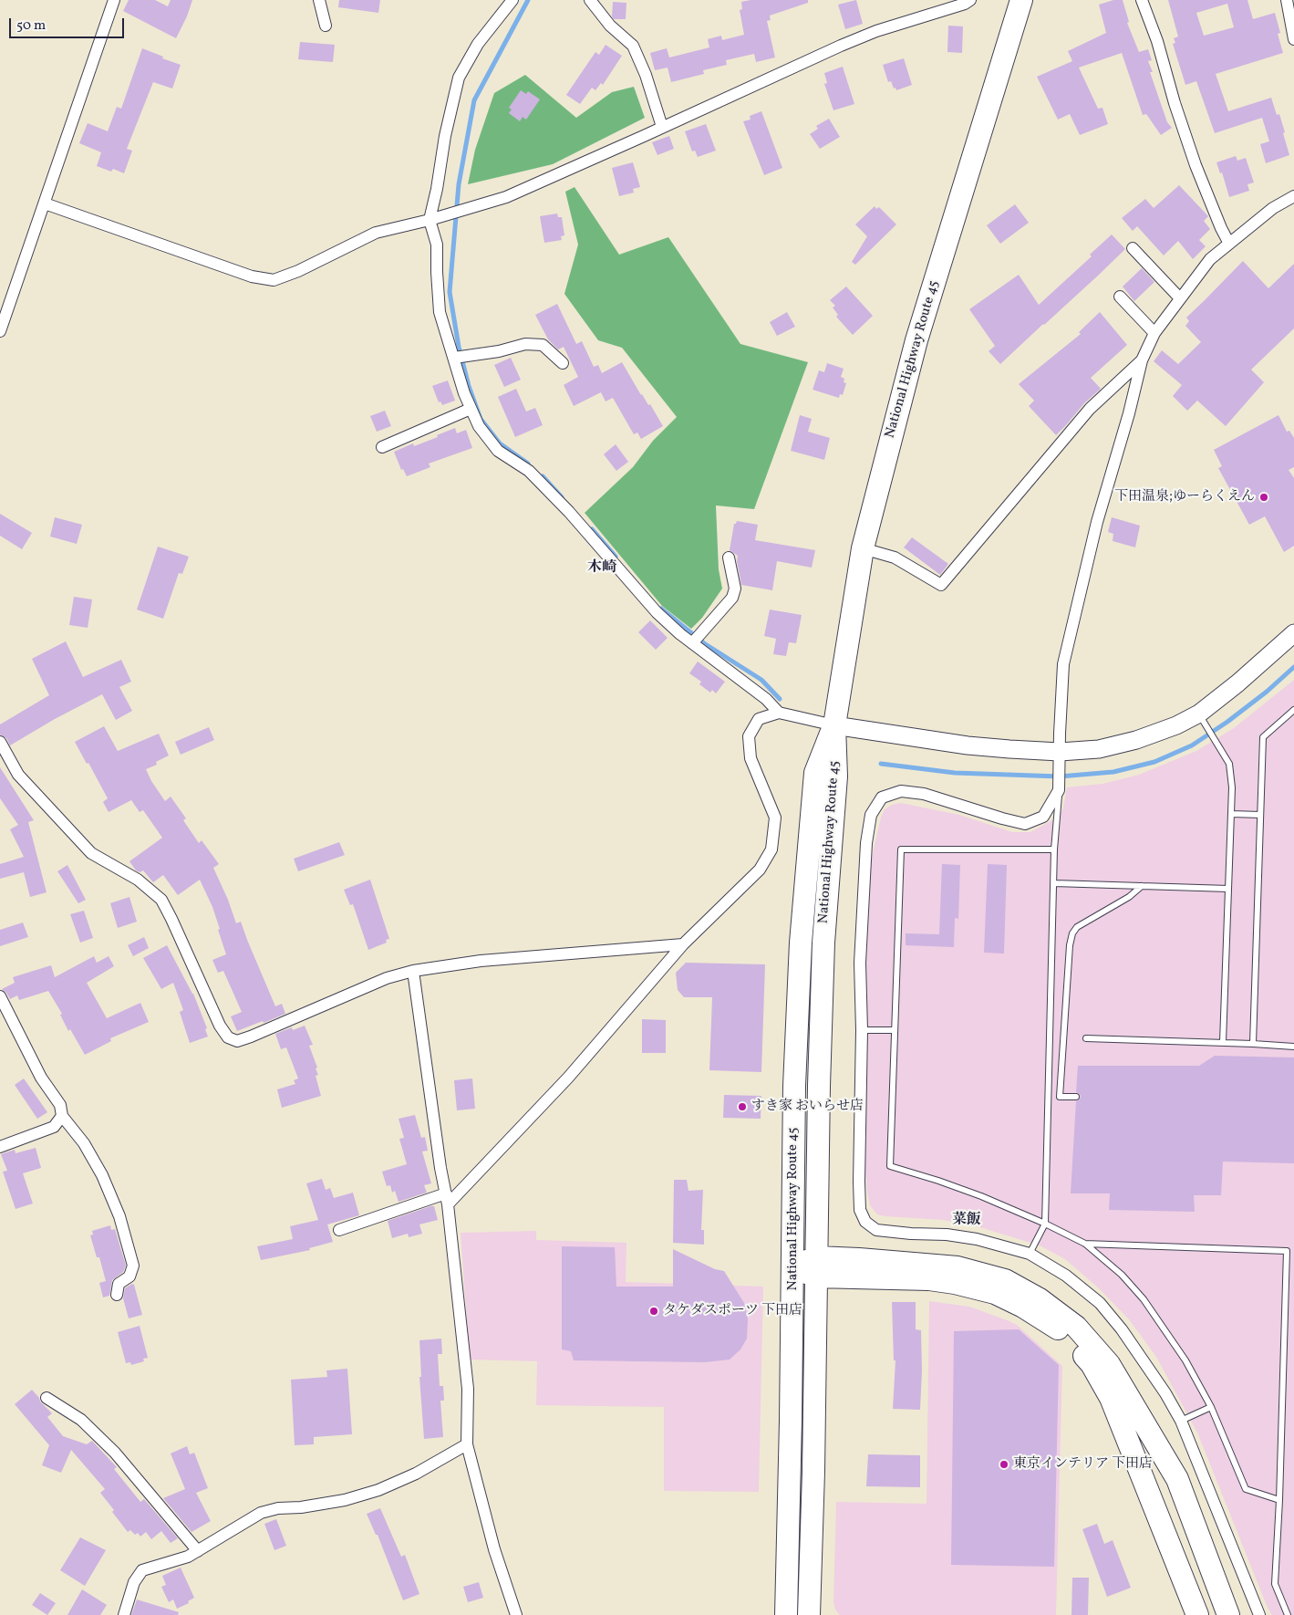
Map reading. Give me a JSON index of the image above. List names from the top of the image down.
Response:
{
  "streets": {
    "highway": ["National Highway Route 45"]
  },
  "districts": ["木崎", "菜飯"],
  "places": [
    "下田温泉;ゆーらくえん",
    "すき家 おいらせ店",
    "タケダスポーツ 下田店",
    "東京インテリア 下田店"
  ],
  "scale_bar": "50 m"
}
